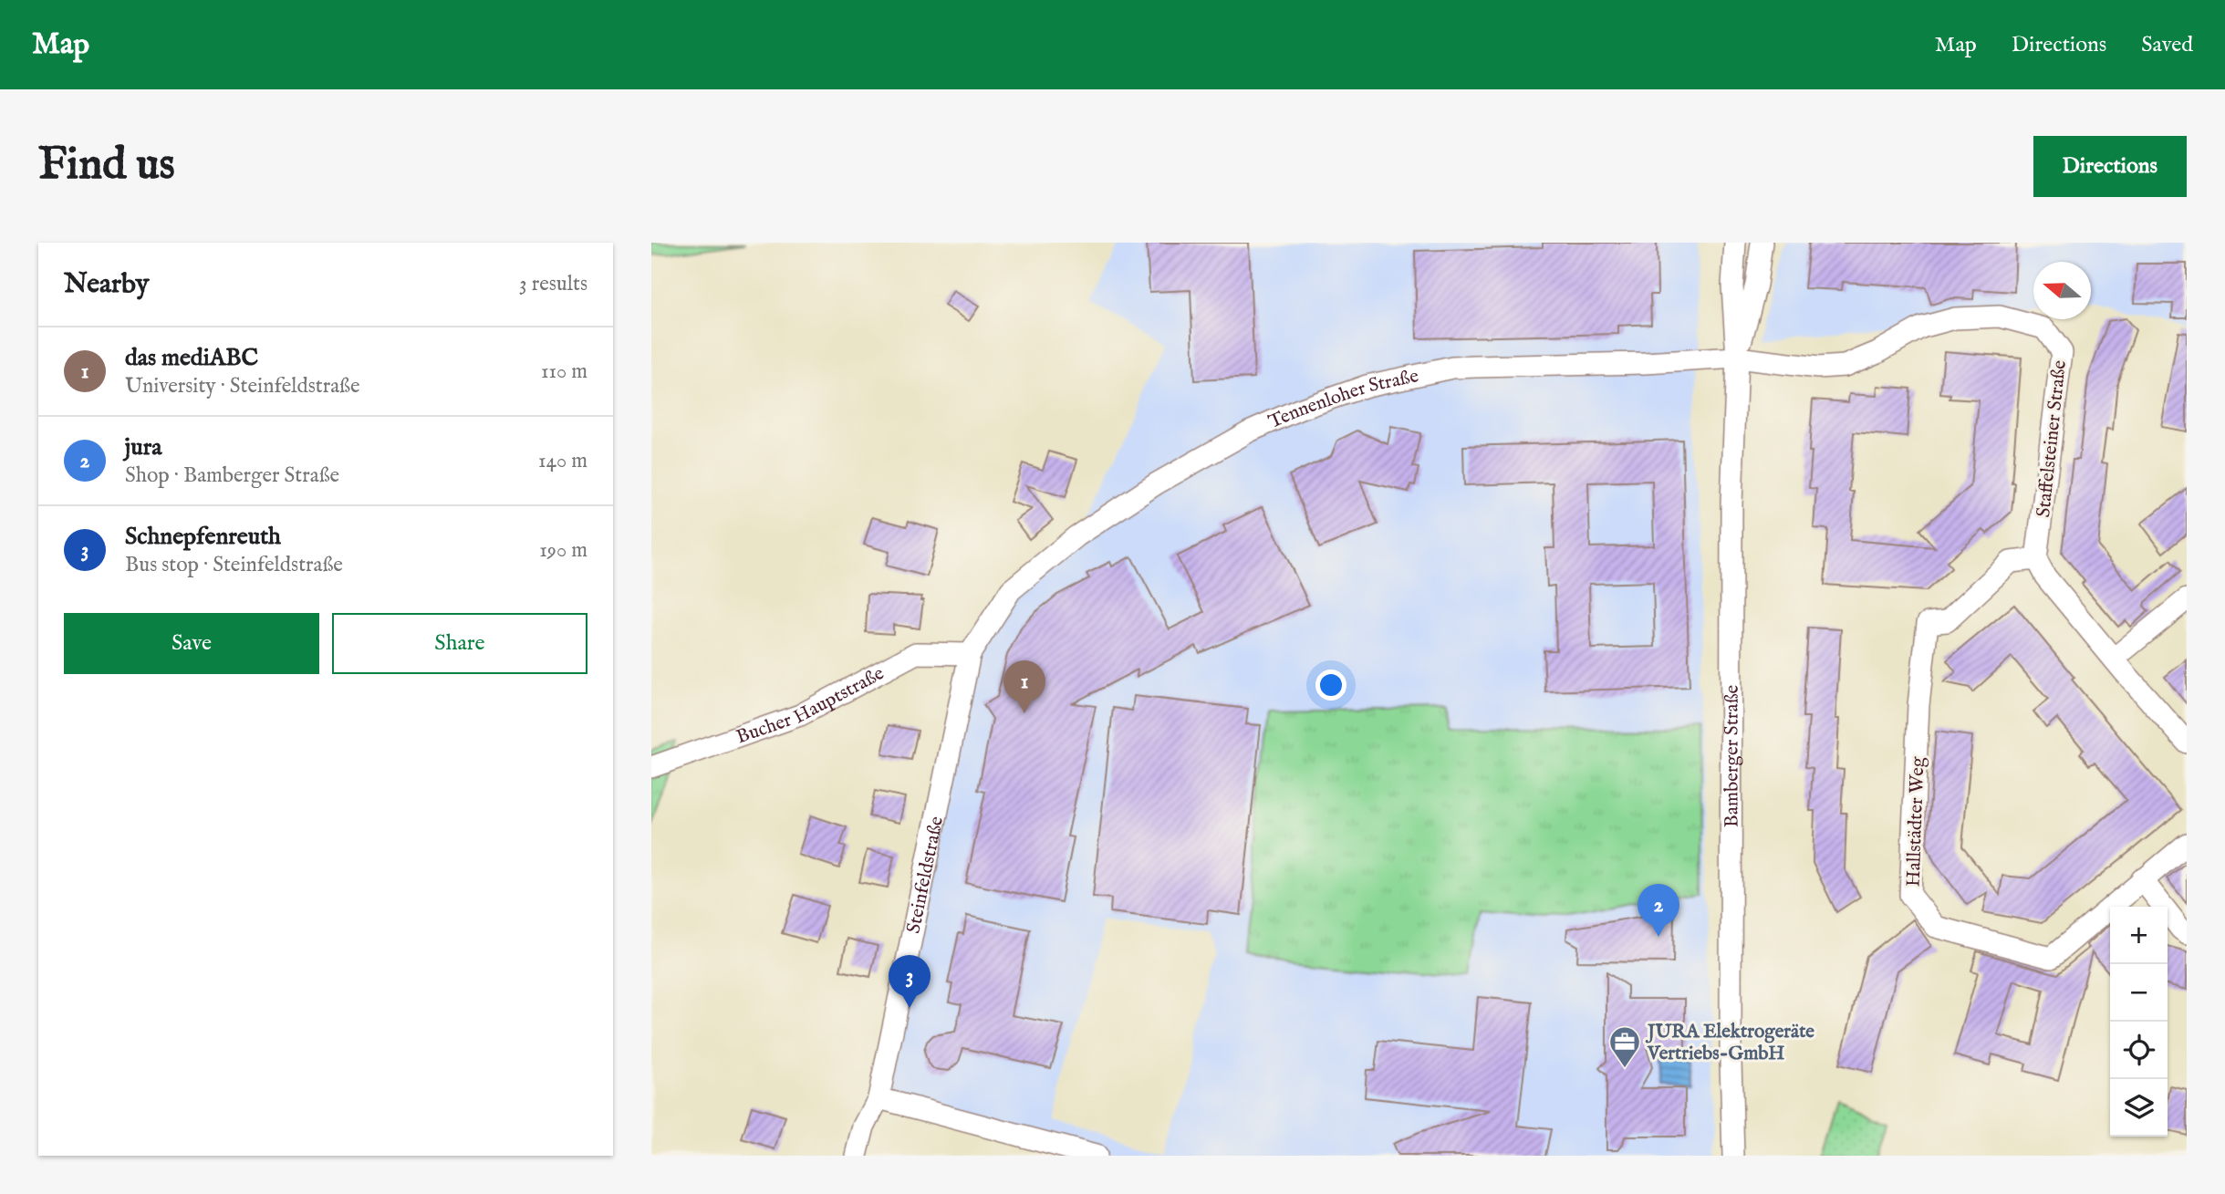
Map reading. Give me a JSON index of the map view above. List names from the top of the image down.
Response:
{
  "streets": {
    "street": [
      "Tennenloher Straße",
      "Staffelsteiner Straße",
      "Bucher Hauptstraße",
      "Bamberger Straße",
      "Hallstädter Weg",
      "Steinfeldstraße"
    ]
  },
  "crossings": [
    ["Tennenloher Straße", "Staffelsteiner Straße"],
    ["Tennenloher Straße", "Bamberger Straße"],
    ["Tennenloher Straße", "Steinfeldstraße"],
    ["Staffelsteiner Straße", "Bamberger Straße"],
    ["Staffelsteiner Straße", "Hallstädter Weg"],
    ["Bucher Hauptstraße", "Steinfeldstraße"]
  ],
  "places": {
    "office": ["JURA Elektrogeräte Vertriebs-GmbH"]
  },
  "north": "left",
  "page": {
    "header": "Map",
    "nav": ["Map", "Directions", "Saved"],
    "buttons": [
      "Directions",
      ["Save", "Share"]
    ],
    "title": "Find us",
    "heading": ["Nearby", "3 results"],
    "list": [
      {
        "mark": "1",
        "name": "das mediABC",
        "note": "University · Steinfeldstraße",
        "value": "110 m"
      },
      {
        "mark": "2",
        "name": "jura",
        "note": "Shop · Bamberger Straße",
        "value": "140 m"
      },
      {
        "mark": "3",
        "name": "Schnepfenreuth",
        "note": "Bus stop · Steinfeldstraße",
        "value": "190 m"
      }
    ],
    "pins": ["1", "2", "3"],
    "map_buttons": ["+", "−"]
  }
}
